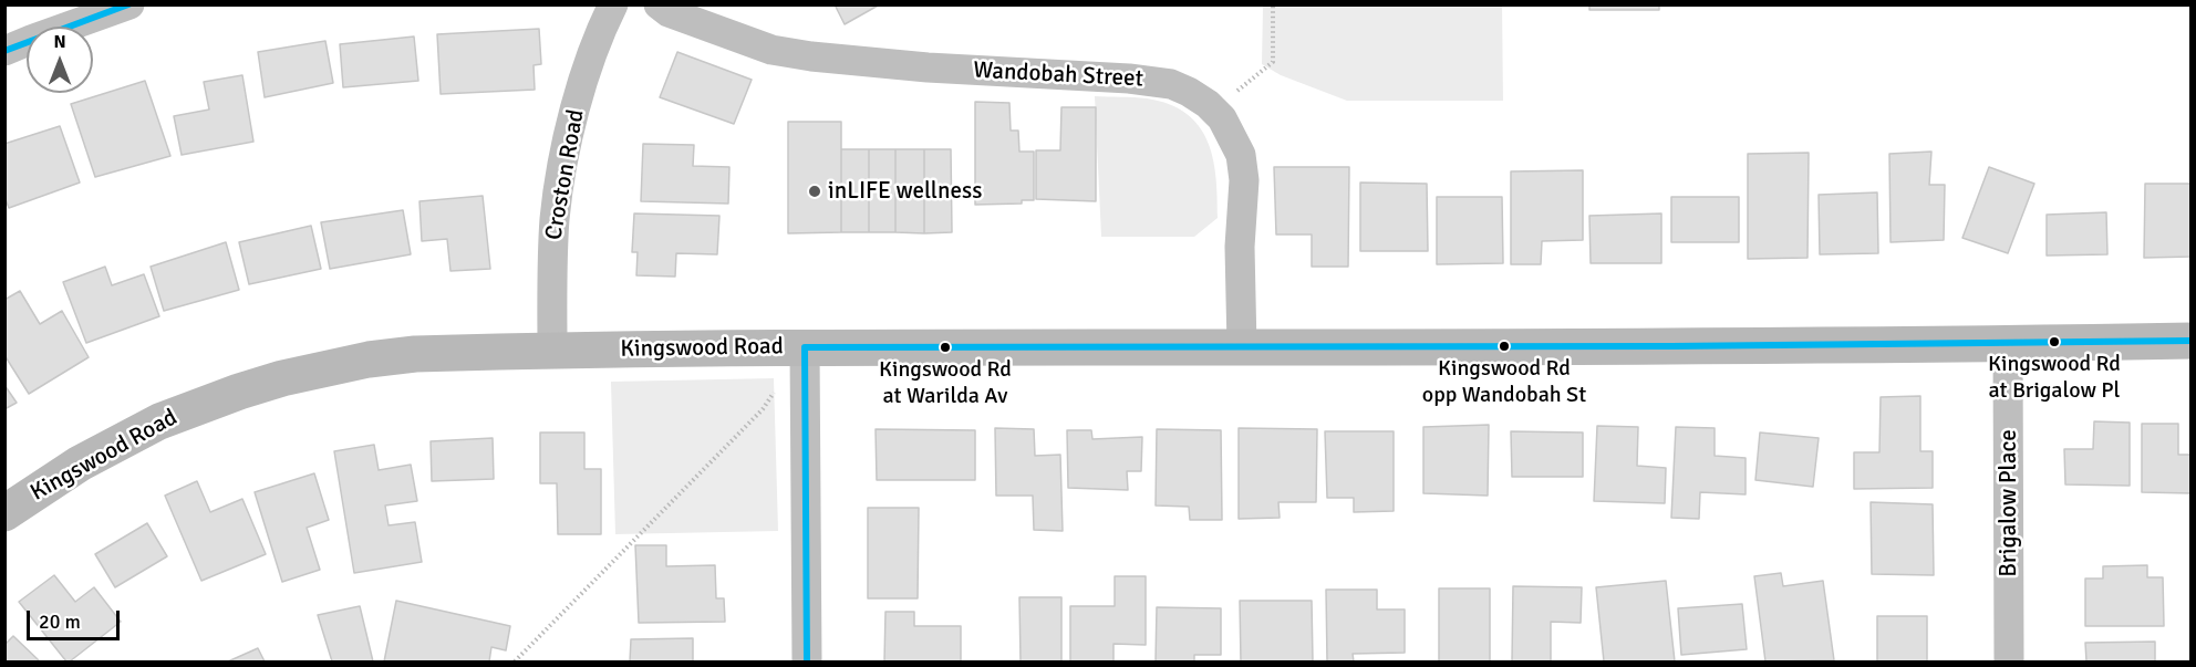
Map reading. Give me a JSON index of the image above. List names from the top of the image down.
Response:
{
  "streets": {
    "street": [
      "Wandobah Street",
      "Croston Road",
      "Kingswood Road",
      "Brigalow Place"
    ]
  },
  "crossings": [
    ["Wandobah Street", "Kingswood Road"],
    ["Croston Road", "Kingswood Road"],
    ["Kingswood Road", "Brigalow Place"]
  ],
  "places": [
    "inLIFE wellness",
    "Kingswood Rd at Brigalow Pl",
    "Kingswood Rd opp Wandobah St",
    "Kingswood Rd at Warilda Av"
  ],
  "scale_bar": "20 m",
  "north": "top"
}
